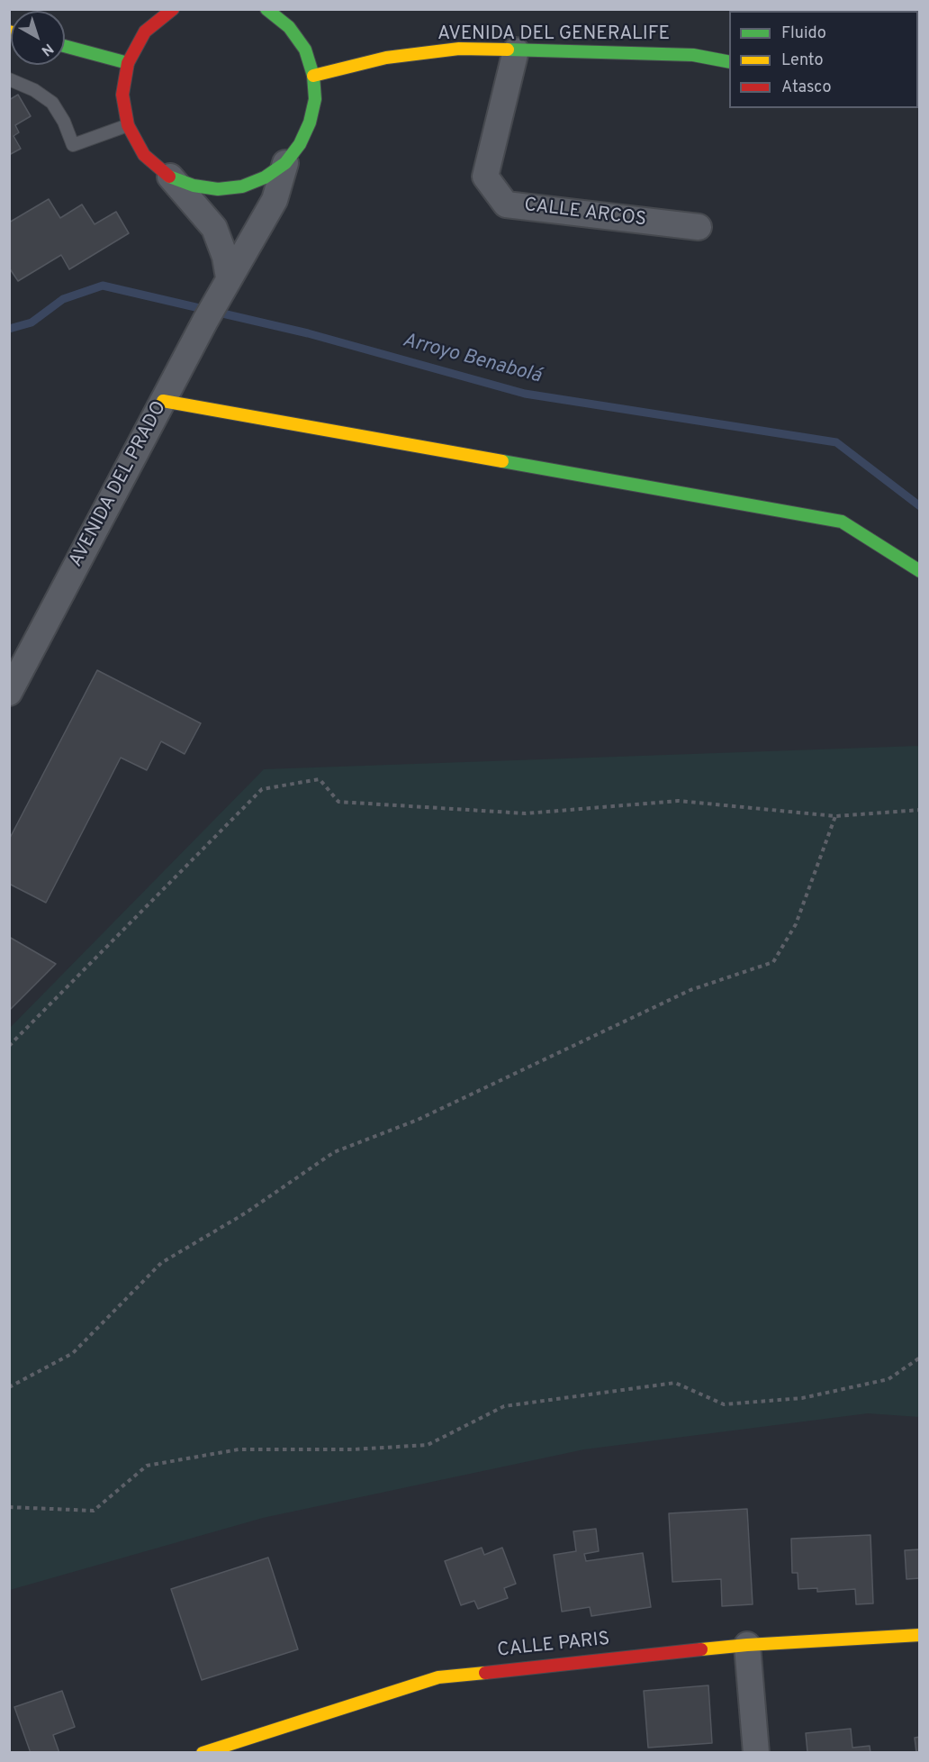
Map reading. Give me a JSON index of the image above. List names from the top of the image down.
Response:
{
  "streets": {
    "street": [
      "AVENIDA DEL GENERALIFE",
      "CALLE ARCOS",
      "AVENIDA DEL PRADO",
      "CALLE PARIS"
    ]
  },
  "crossings": [
    ["AVENIDA DEL GENERALIFE", "CALLE ARCOS"]
  ],
  "water": ["Arroyo Benabolá"],
  "legend": ["Fluido", "Lento", "Atasco"],
  "north": "bottom right"
}
